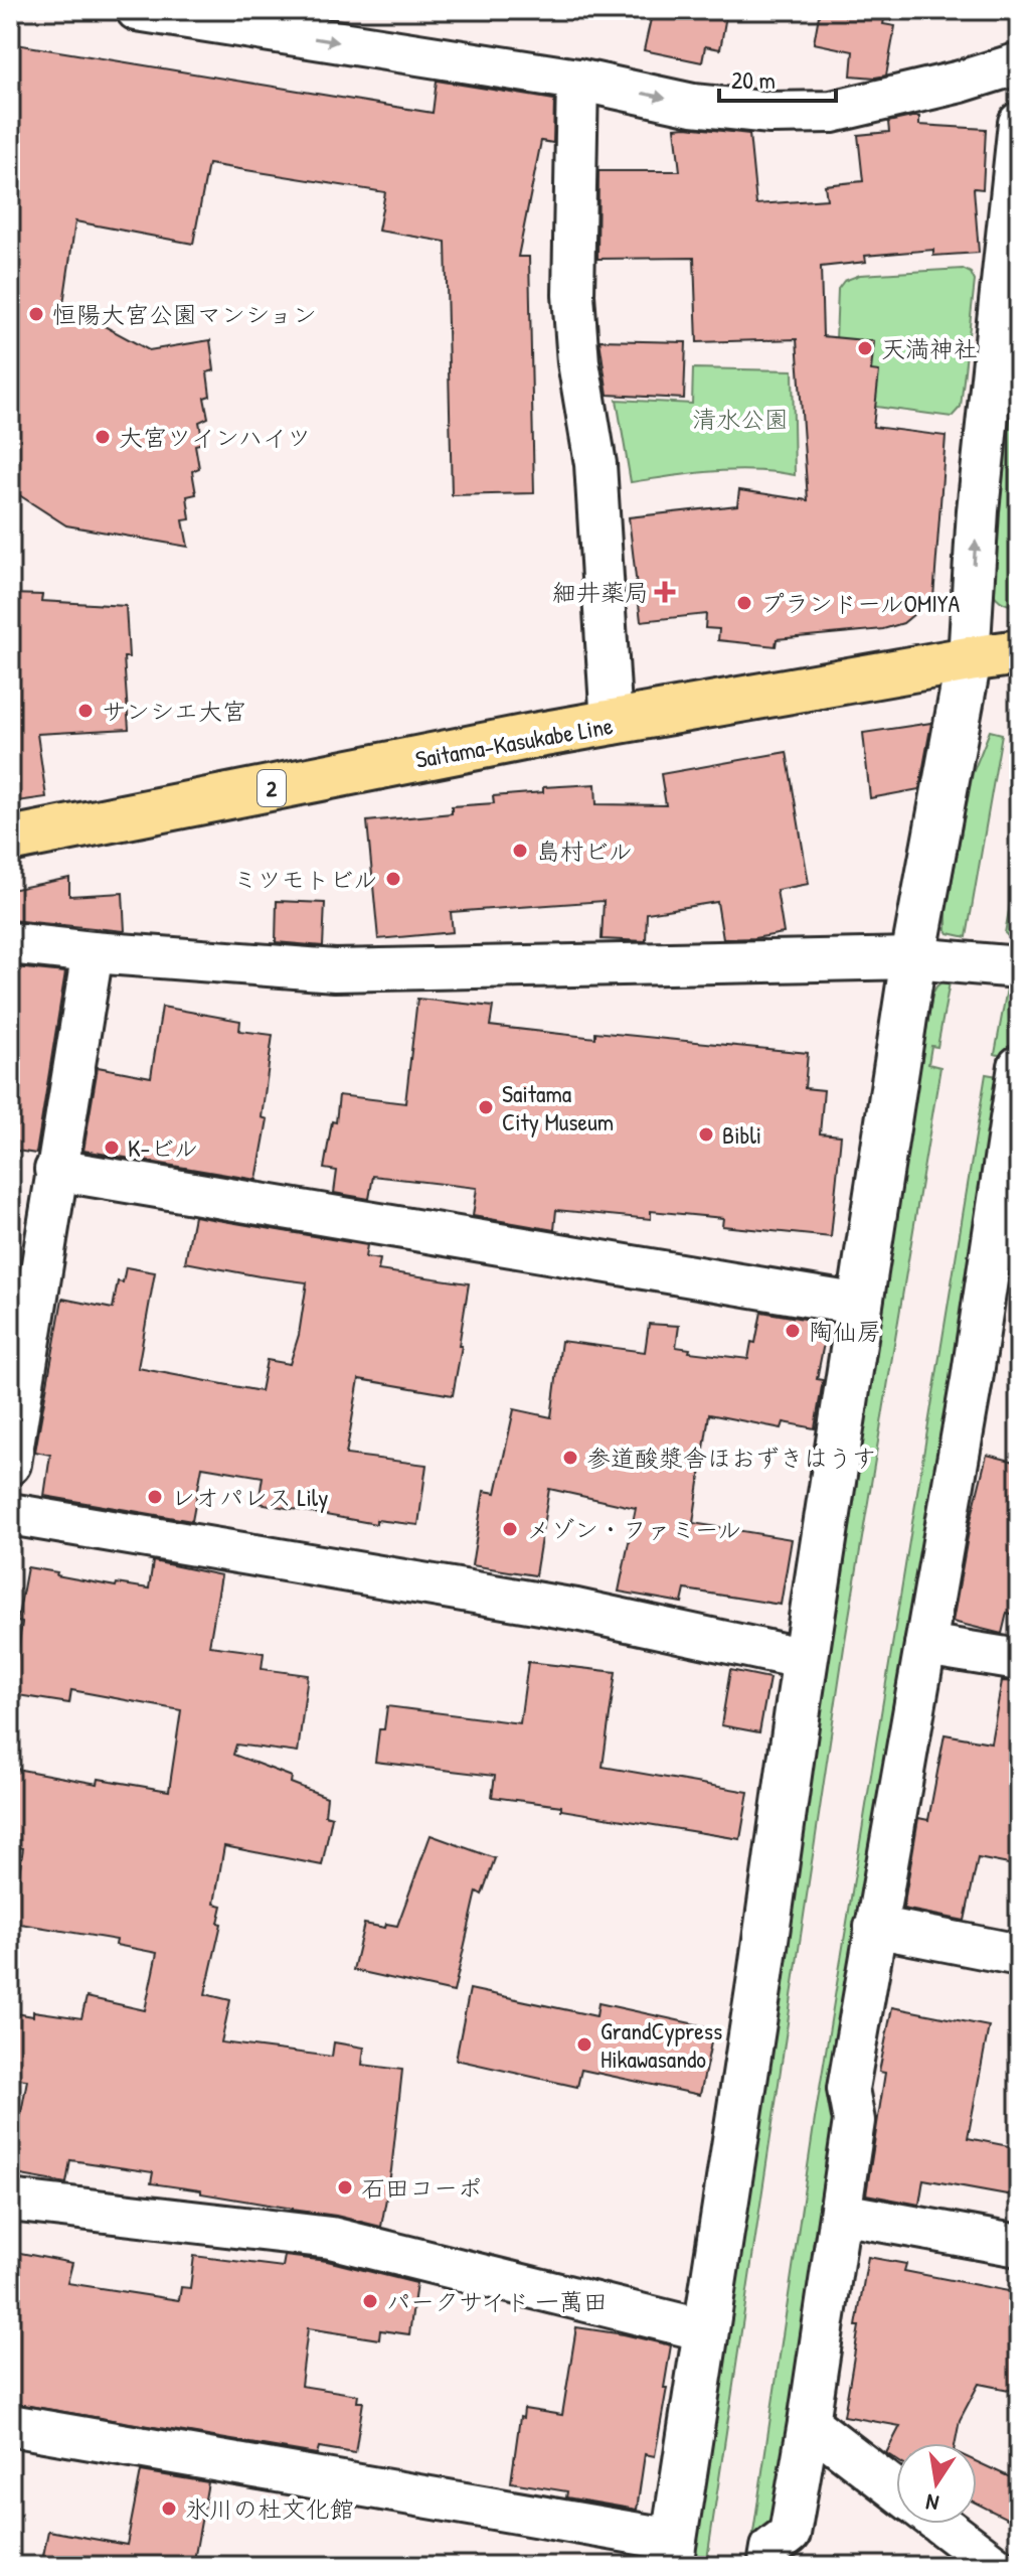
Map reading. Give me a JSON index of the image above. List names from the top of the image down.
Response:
{
  "streets": {
    "main road": ["Saitama-Kasukabe Line", "2"]
  },
  "parks": ["清水公園"],
  "places": {
    "other": [
      "恒陽大宮公園マンション",
      "天満神社",
      "大宮ツインハイツ",
      "プランドールOMIYA",
      "サンシエ大宮",
      "島村ビル",
      "ミツモトビル",
      "Saitama City Museum",
      "Bibli",
      "K-ビル",
      "陶仙房",
      "参道酸漿舎ほおずきはうす",
      "レオパレス Lily",
      "メゾン・ファミール",
      "GrandCypress Hikawasando",
      "石田コーポ",
      "パークサイド 一萬田",
      "氷川の杜文化館"
    ],
    "health": ["細井薬局"]
  },
  "scale_bar": "20 m",
  "north": "bottom"
}
